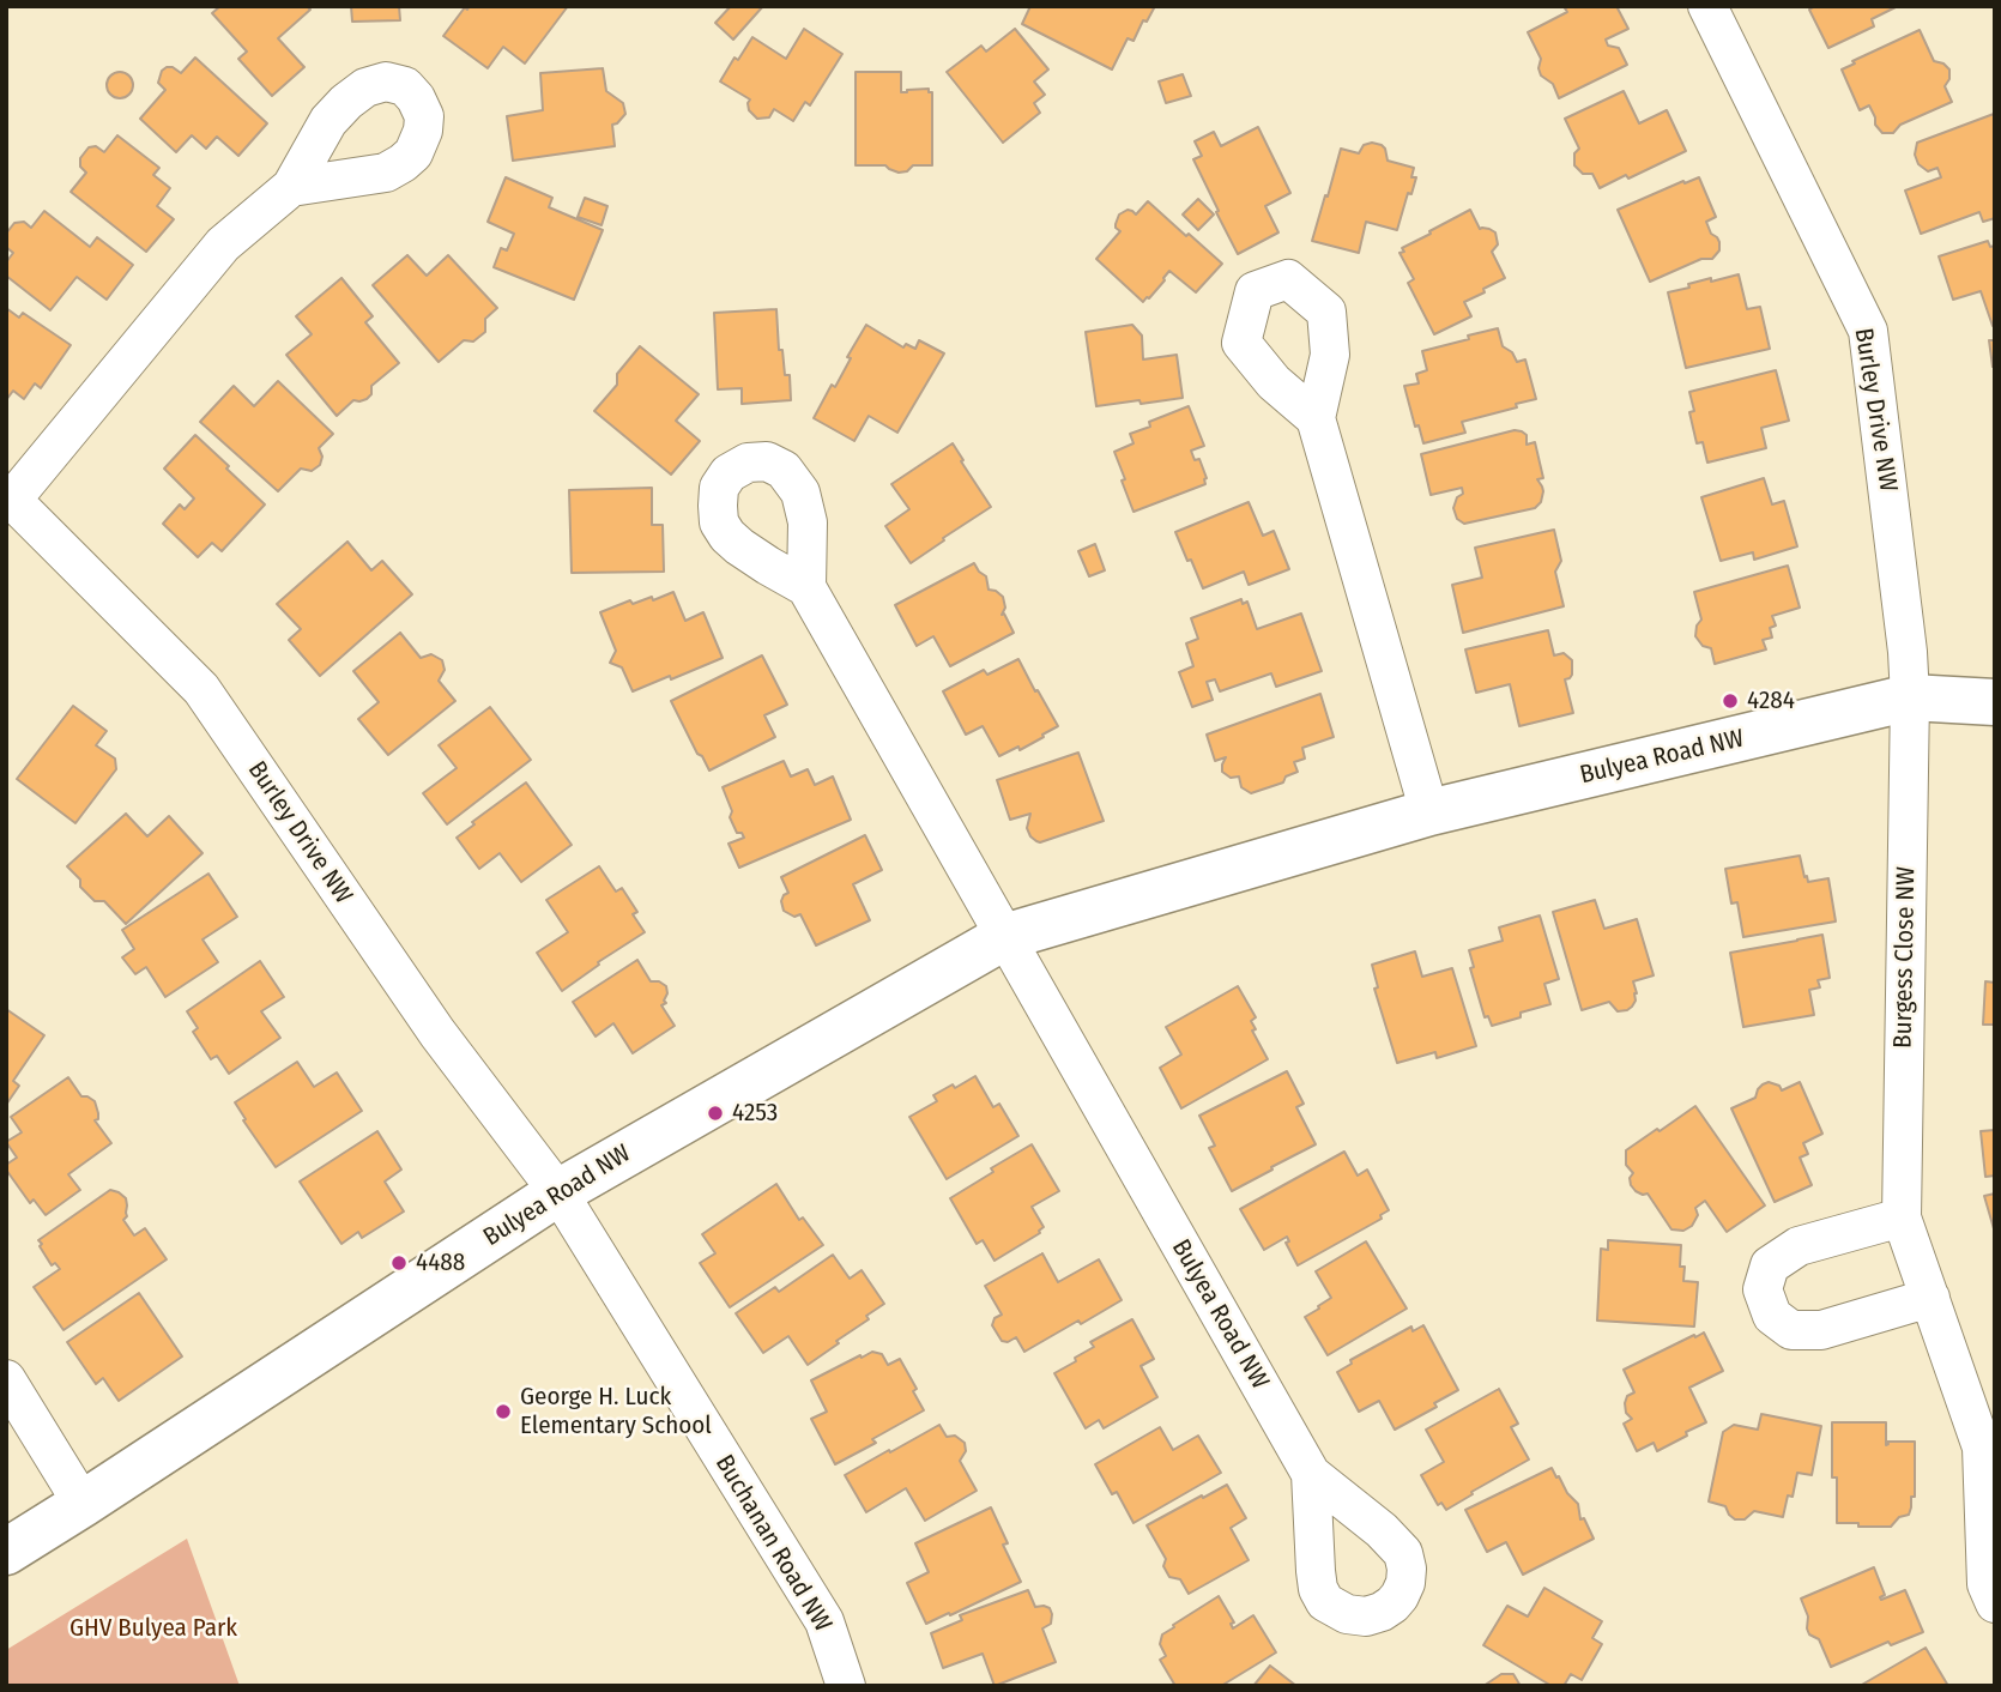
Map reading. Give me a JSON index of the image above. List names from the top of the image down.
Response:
{
  "streets": {
    "street": [
      "Burley Drive NW",
      "Bulyea Road NW",
      "Burgess Close NW",
      "Buchanan Road NW"
    ]
  },
  "crossings": [
    ["Burley Drive NW", "Bulyea Road NW"],
    ["Burley Drive NW", "Burgess Close NW"],
    ["Burley Drive NW", "Buchanan Road NW"],
    ["Bulyea Road NW", "Burgess Close NW"],
    ["Bulyea Road NW", "Buchanan Road NW"]
  ],
  "parks": ["GHV Bulyea Park"],
  "places": [
    "4284",
    "4253",
    "4488",
    "George H. Luck Elementary School"
  ]
}
